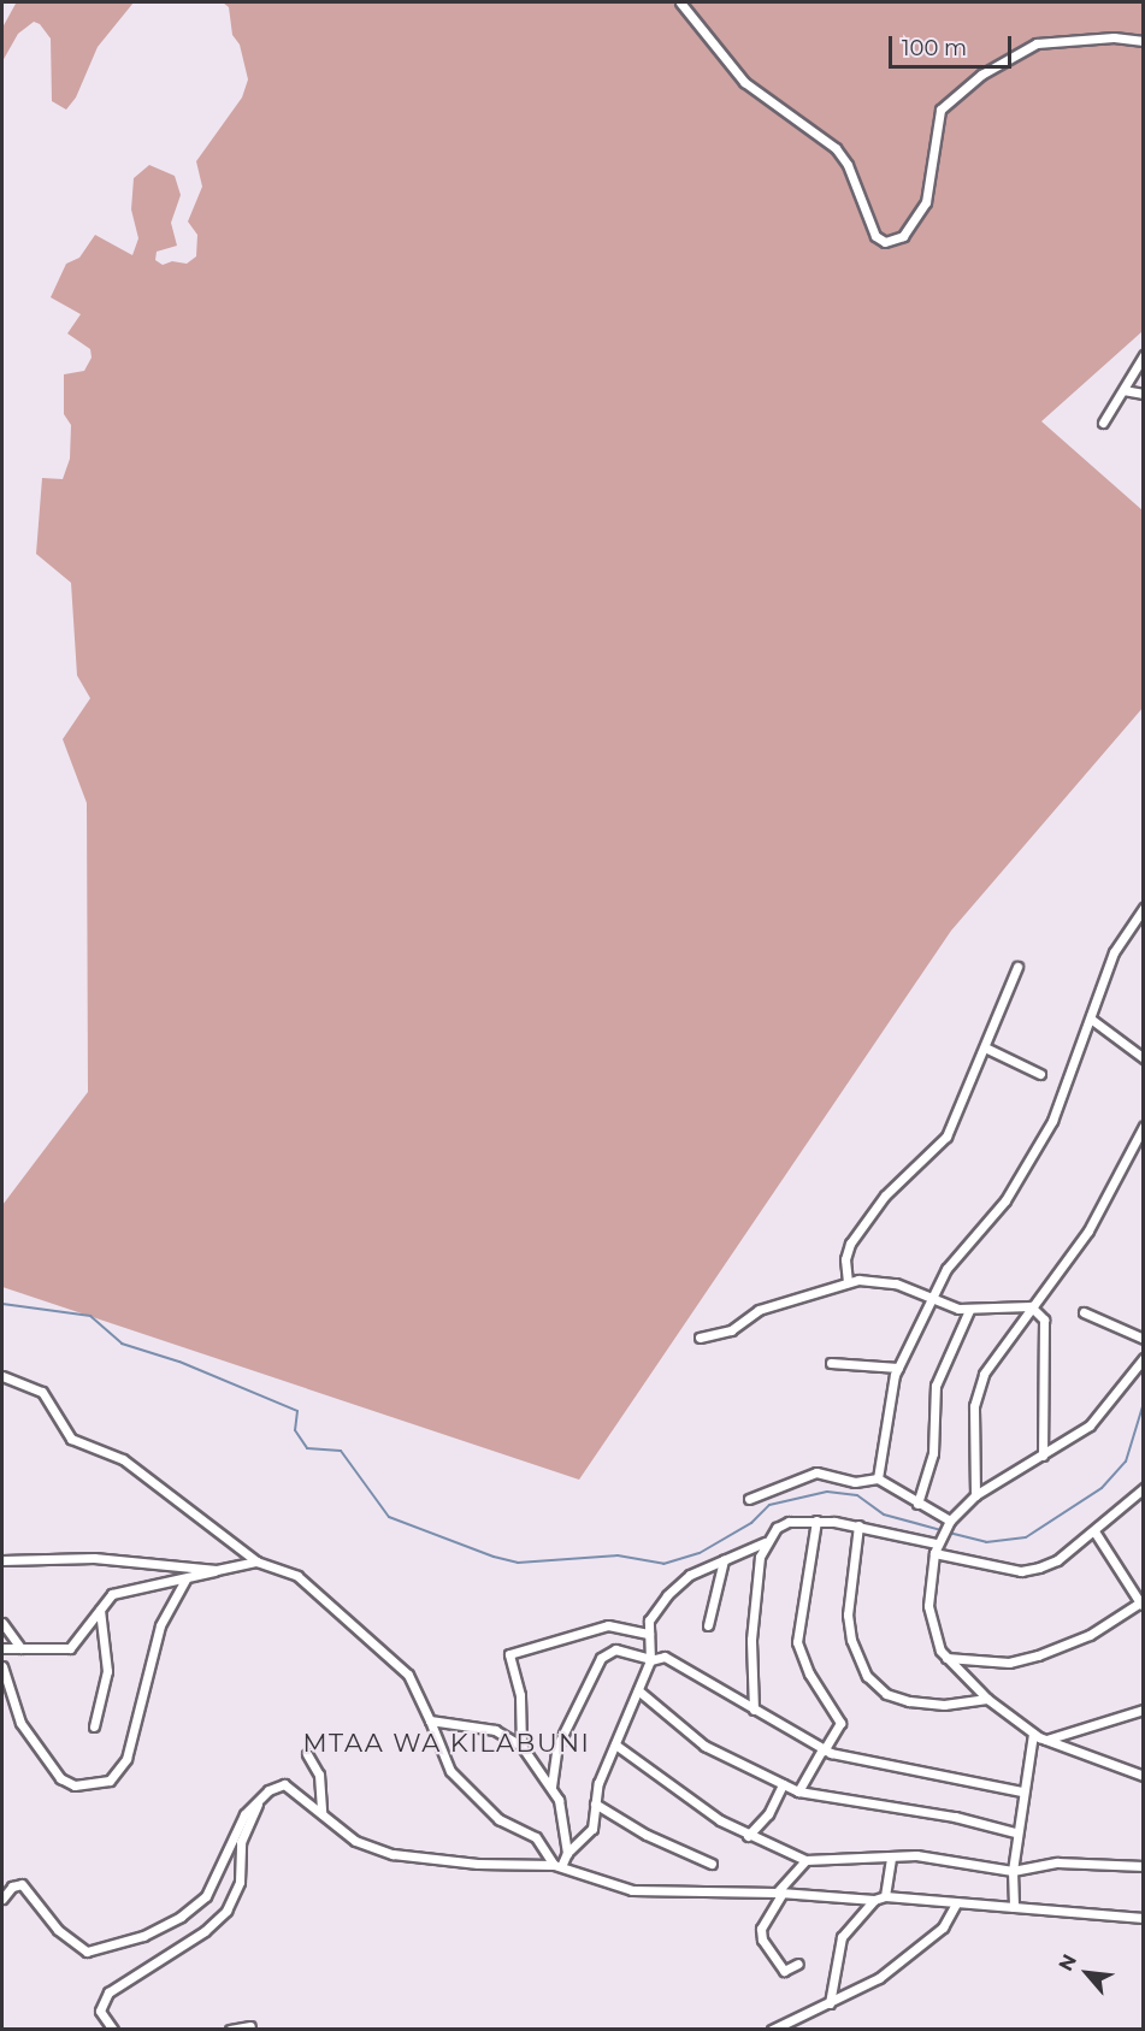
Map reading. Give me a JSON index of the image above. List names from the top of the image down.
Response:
{
  "districts": ["MTAA WA KILABUNI"],
  "scale_bar": "100 m",
  "north": "top left"
}
